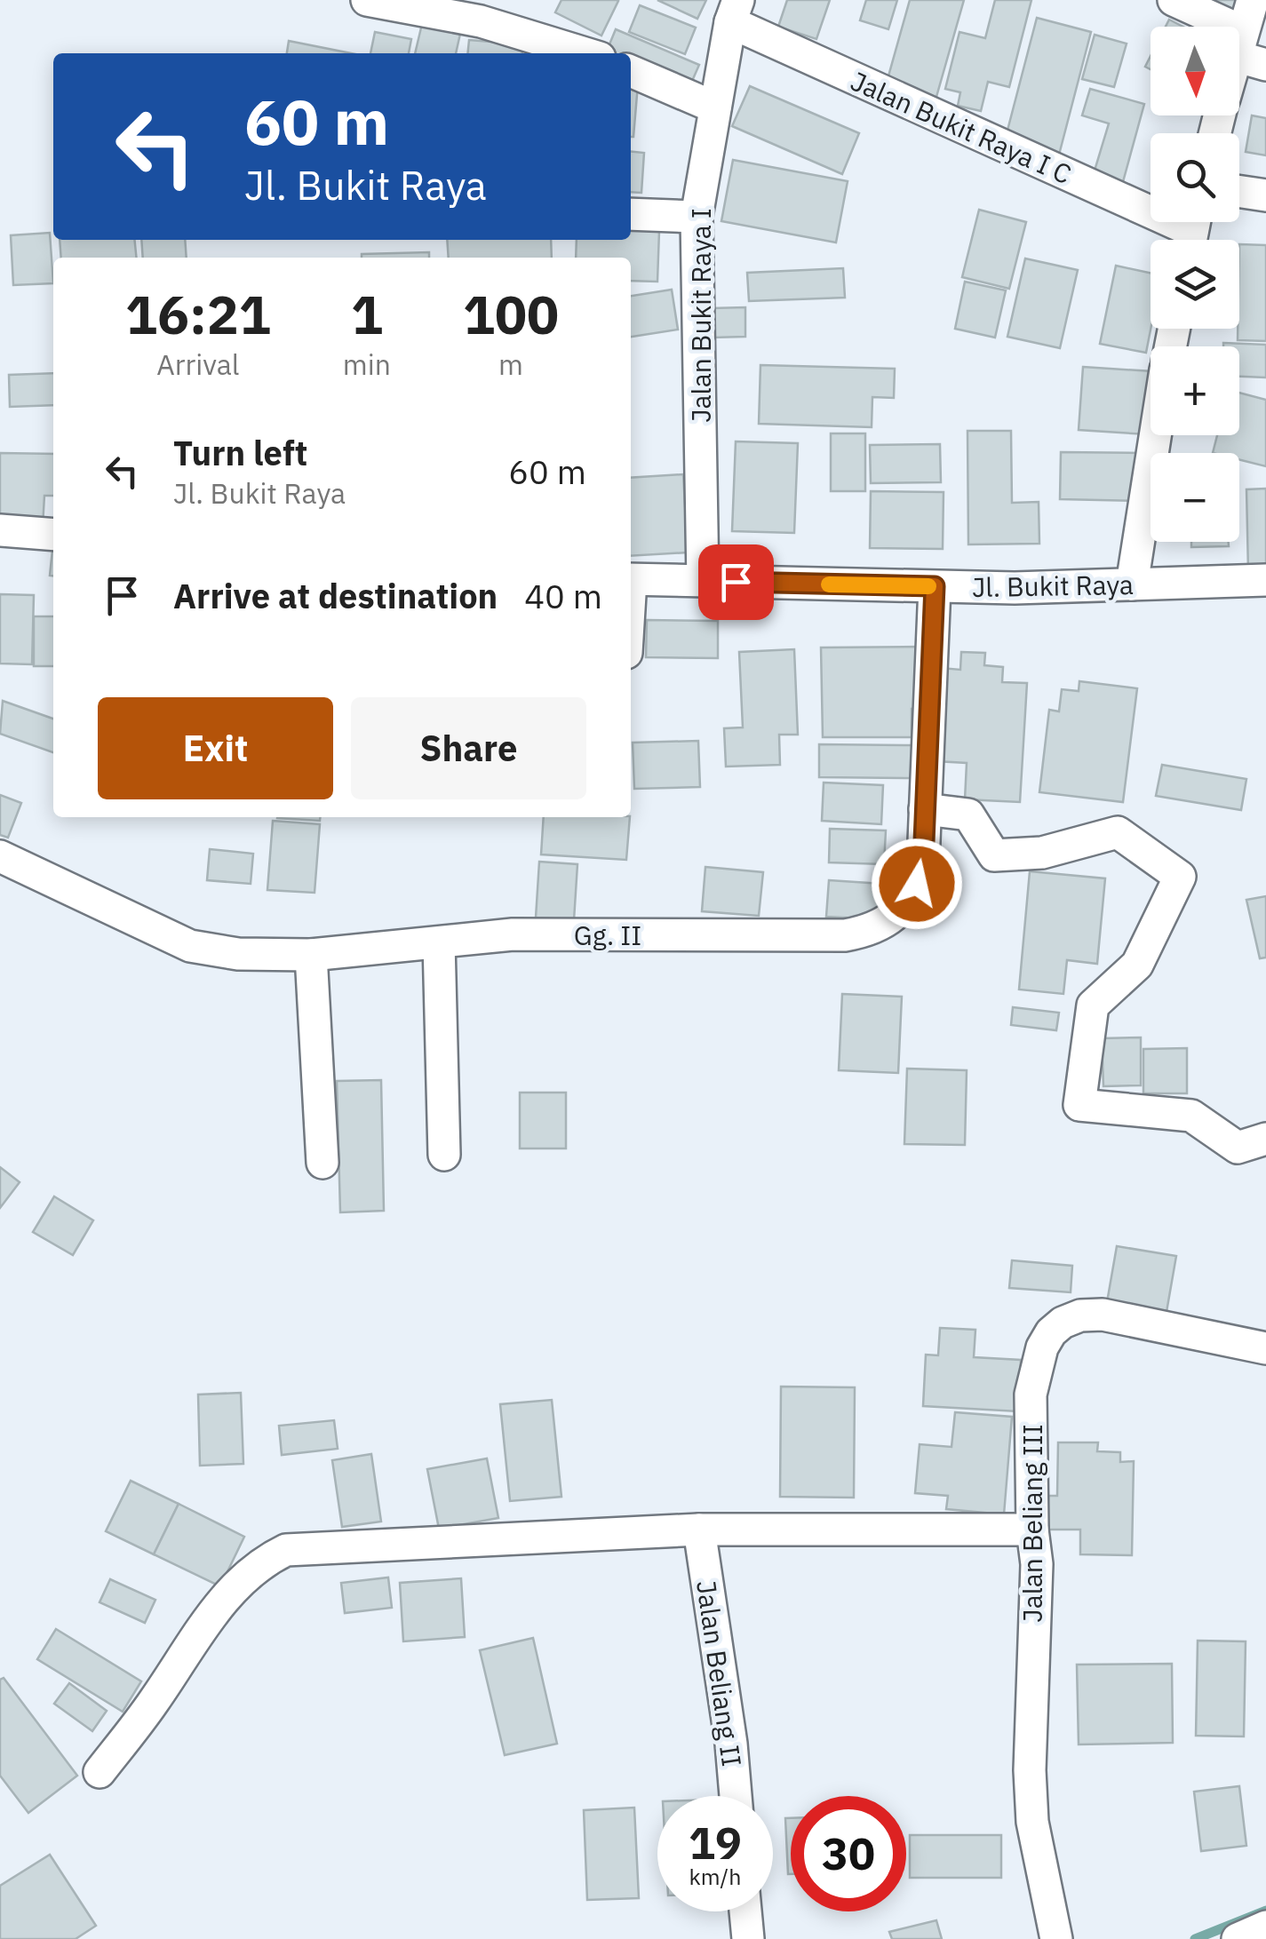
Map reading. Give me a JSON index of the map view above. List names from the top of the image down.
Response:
{
  "streets": {
    "street": [
      "Jalan Bukit Raya I C",
      "Jalan Bukit Raya I",
      "Jl. Bukit Raya",
      "Gg. II",
      "Jalan Beliang III",
      "Jalan Beliang II"
    ]
  },
  "crossings": [
    ["Jalan Bukit Raya I C", "Jalan Bukit Raya I"],
    ["Jalan Bukit Raya I", "Jl. Bukit Raya"],
    ["Jl. Bukit Raya", "Gg. II"]
  ],
  "north": "bottom",
  "page": {
    "map_buttons": ["+", "−"],
    "turn": ["60 m", "Jl. Bukit Raya"],
    "eta": [
      "16:21",
      "Arrival",
      "1",
      "min",
      "100",
      "m"
    ],
    "list": [
      {
        "name": "Turn left",
        "note": "Jl. Bukit Raya",
        "value": "60 m"
      },
      {
        "name": "Arrive at destination",
        "value": "40 m"
      }
    ],
    "buttons": ["Exit", "Share"],
    "speed": "19 km/h",
    "limit": "30"
  }
}
